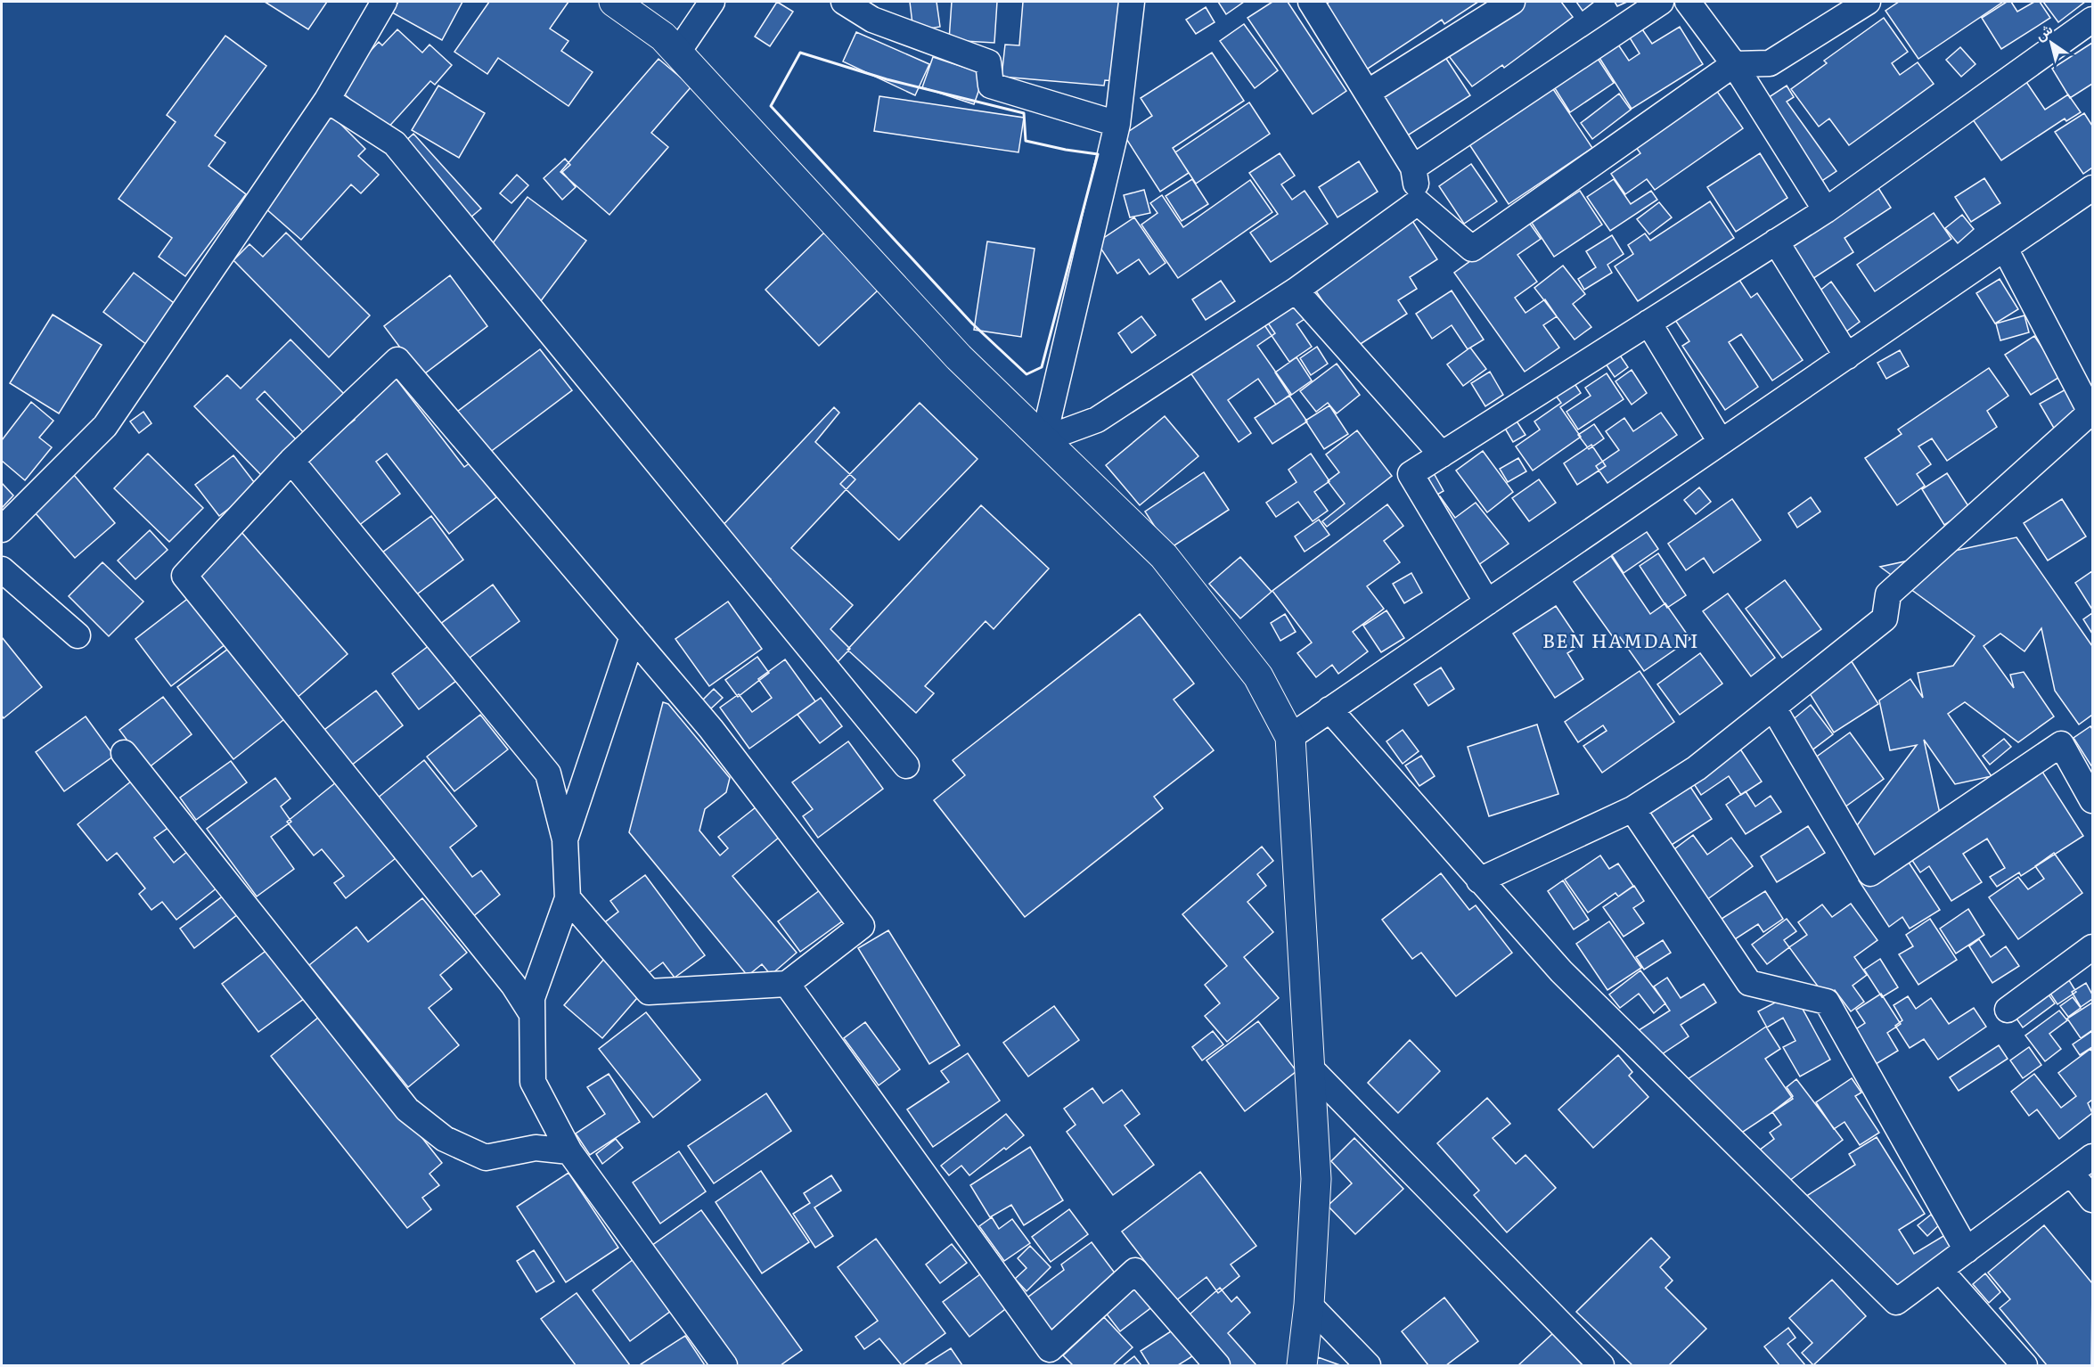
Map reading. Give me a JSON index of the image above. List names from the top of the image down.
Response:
{
  "districts": ["BEN HAMDANI"],
  "north": "top left"
}
